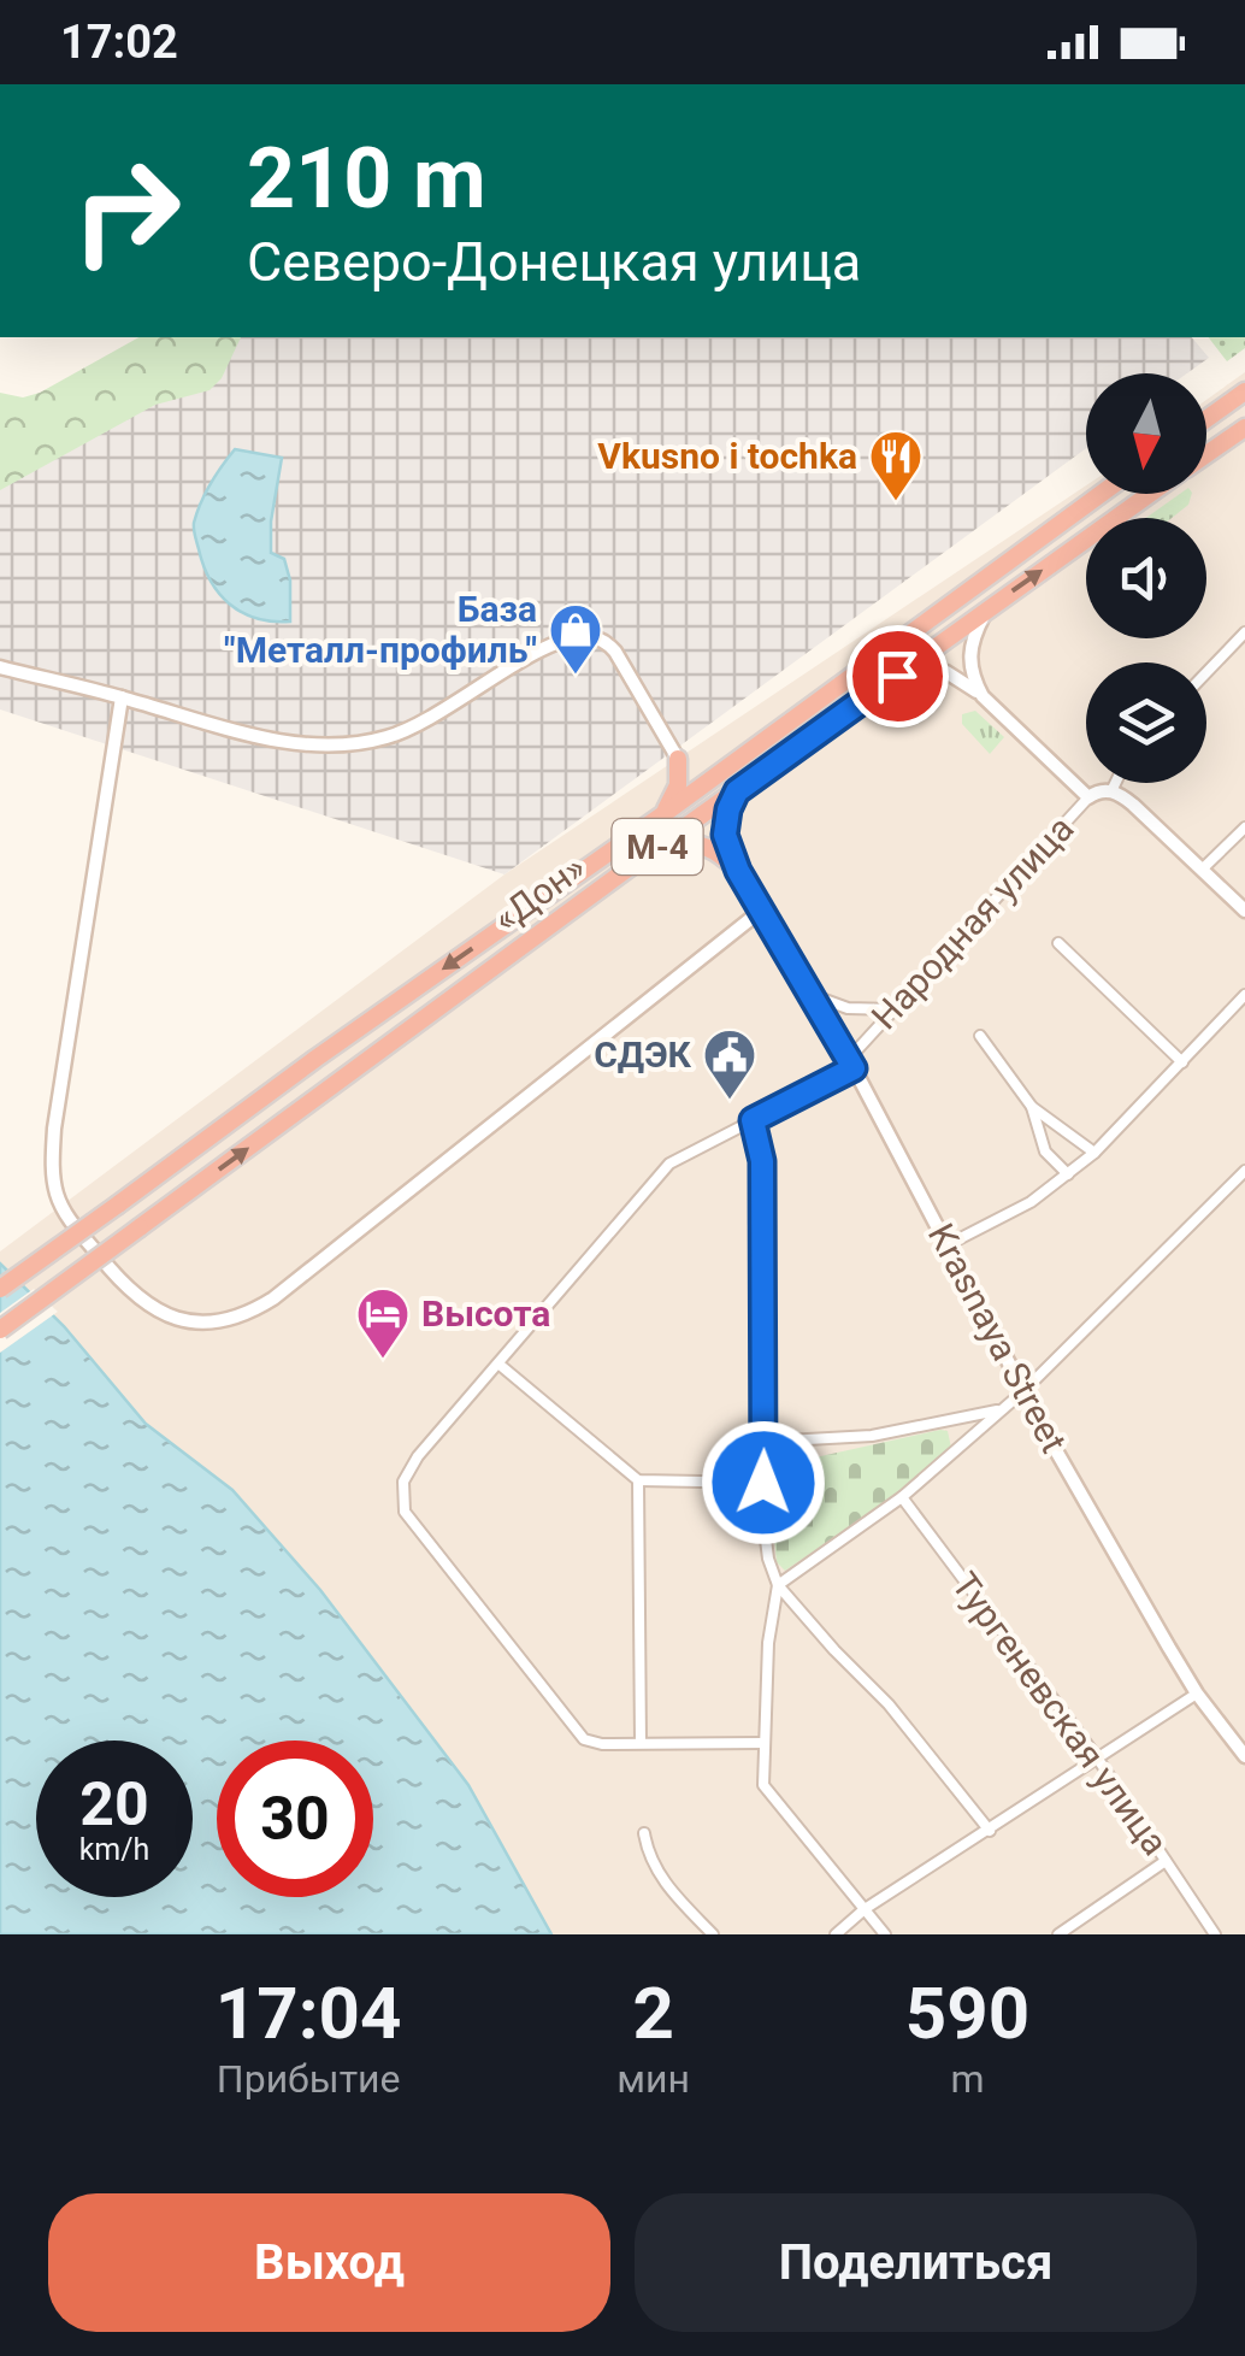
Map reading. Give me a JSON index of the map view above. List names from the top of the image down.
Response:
{
  "streets": {
    "highway": ["М-4", "«Дон»"],
    "main road": ["Krasnaya Street"],
    "street": ["Народная улица", "Тургеневская улица"]
  },
  "crossings": [
    ["Народная улица", "Krasnaya Street"]
  ],
  "places": {
    "restaurant": ["Vkusno i tochka"],
    "shop": ["База \"Металл-профиль\""],
    "public building": ["СДЭК"],
    "hotel": ["Высота"]
  },
  "north": "bottom",
  "page": {
    "status": "17:02",
    "turn": ["210 m", "Северо-Донецкая улица"],
    "speed": "20 km/h",
    "limit": "30",
    "eta": [
      "17:04",
      "Прибытие",
      "2",
      "мин",
      "590",
      "m"
    ],
    "buttons": ["Выход", "Поделиться"]
  }
}
